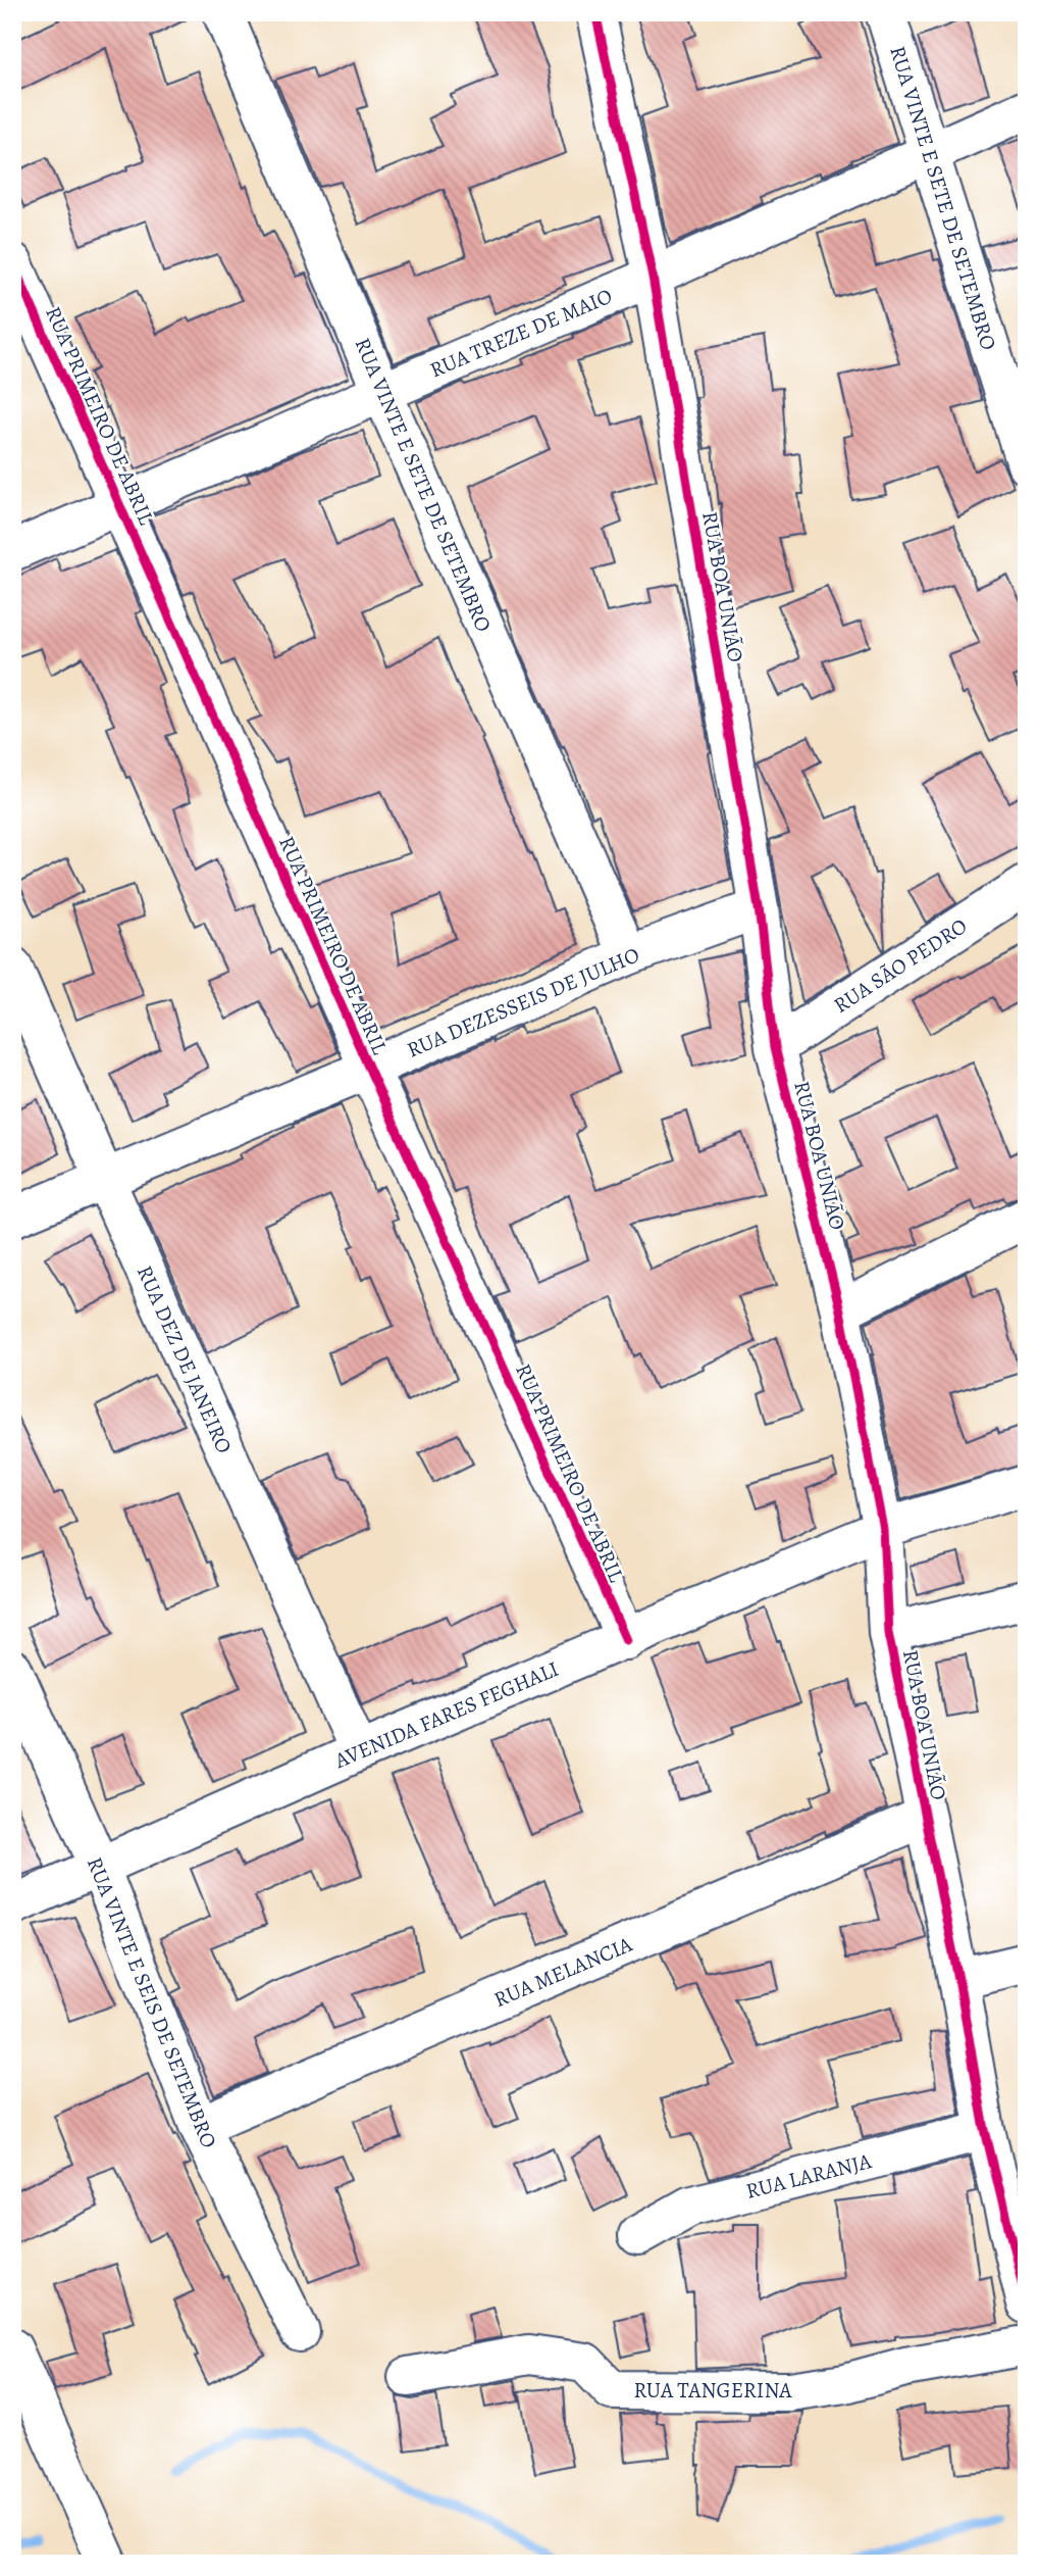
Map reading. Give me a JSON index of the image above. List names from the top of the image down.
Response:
{
  "streets": {
    "street": [
      "RUA VINTE E SETE DE SETEMBRO",
      "RUA TREZE DE MAIO",
      "RUA PRIMEIRO DE ABRIL",
      "RUA BOA UNIÃO",
      "RUA SÃO PEDRO",
      "RUA DEZESSEIS DE JULHO",
      "RUA DEZ DE JANEIRO",
      "AVENIDA FARES FEGHALI",
      "RUA MELANCIA",
      "RUA VINTE E SEIS DE SETEMBRO",
      "RUA LARANJA",
      "RUA TANGERINA"
    ]
  },
  "crossings": [
    ["RUA VINTE E SETE DE SETEMBRO", "RUA TREZE DE MAIO"],
    ["RUA VINTE E SETE DE SETEMBRO", "RUA DEZESSEIS DE JULHO"],
    ["RUA TREZE DE MAIO", "RUA PRIMEIRO DE ABRIL"],
    ["RUA TREZE DE MAIO", "RUA BOA UNIÃO"],
    ["RUA PRIMEIRO DE ABRIL", "RUA DEZESSEIS DE JULHO"],
    ["RUA PRIMEIRO DE ABRIL", "AVENIDA FARES FEGHALI"],
    ["RUA BOA UNIÃO", "RUA SÃO PEDRO"],
    ["RUA BOA UNIÃO", "RUA DEZESSEIS DE JULHO"],
    ["RUA BOA UNIÃO", "AVENIDA FARES FEGHALI"],
    ["RUA BOA UNIÃO", "RUA MELANCIA"],
    ["RUA BOA UNIÃO", "RUA LARANJA"],
    ["RUA DEZESSEIS DE JULHO", "RUA DEZ DE JANEIRO"],
    ["RUA DEZ DE JANEIRO", "AVENIDA FARES FEGHALI"],
    ["AVENIDA FARES FEGHALI", "RUA VINTE E SEIS DE SETEMBRO"],
    ["RUA MELANCIA", "RUA VINTE E SEIS DE SETEMBRO"]
  ]
}
